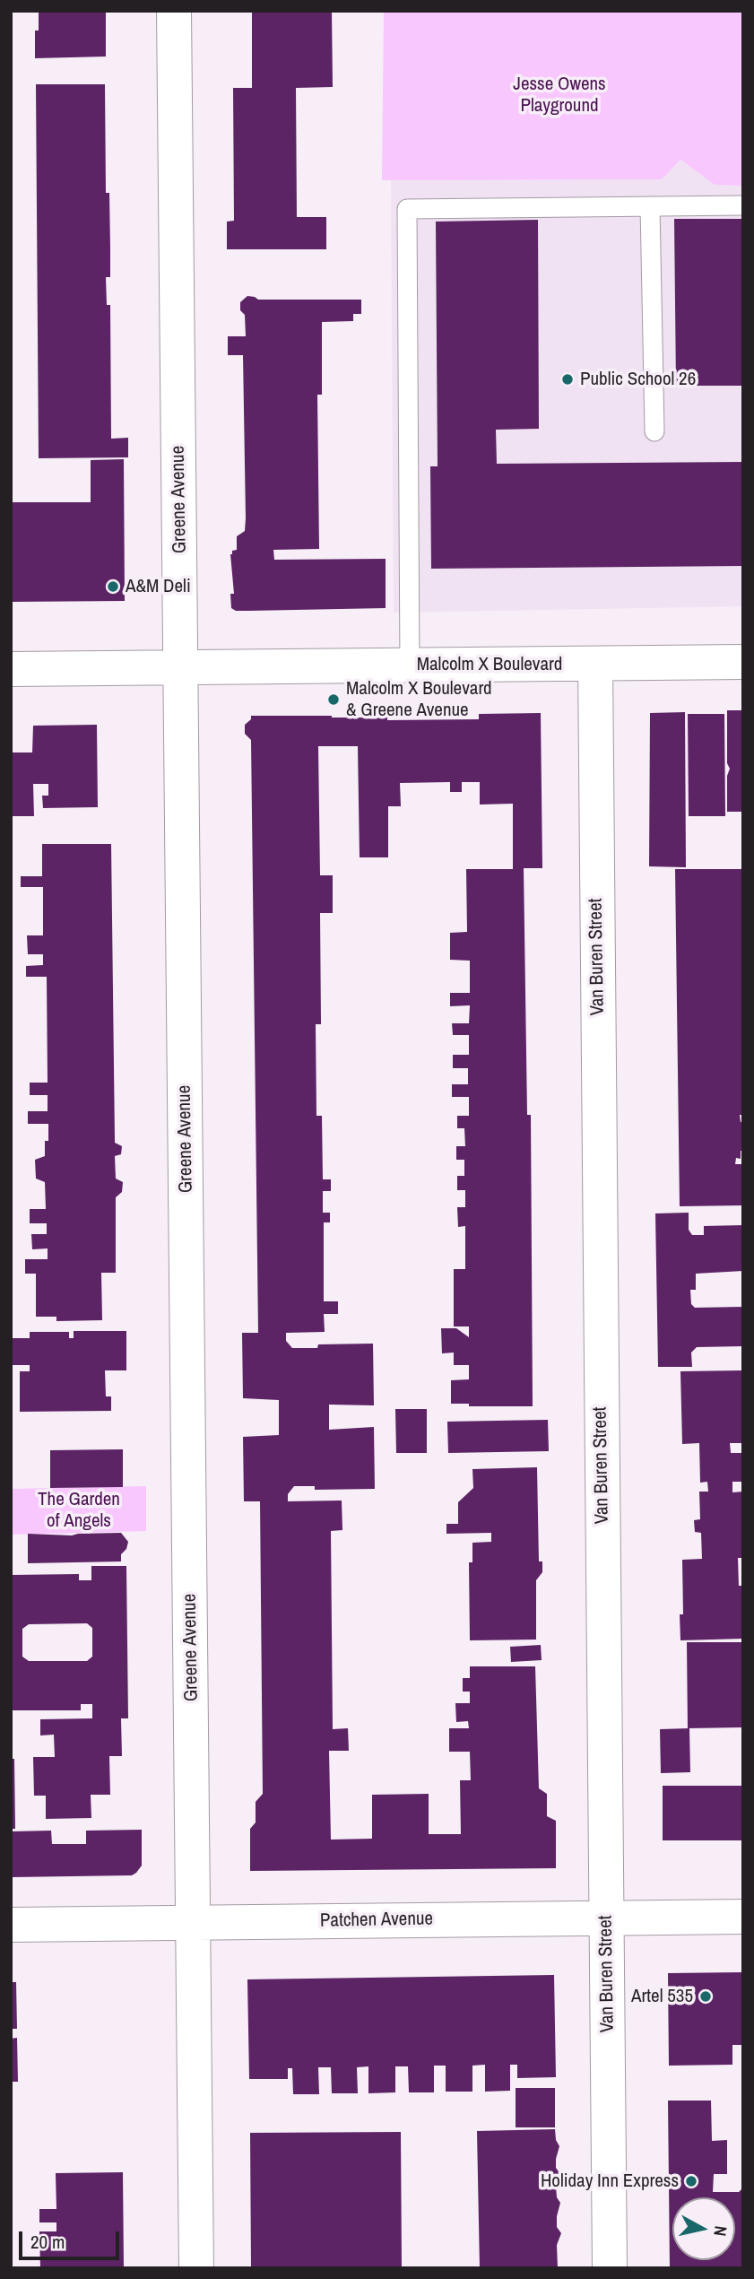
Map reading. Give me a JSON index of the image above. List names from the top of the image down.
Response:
{
  "streets": {
    "street": [
      "Greene Avenue",
      "Malcolm X Boulevard",
      "Van Buren Street",
      "Patchen Avenue"
    ]
  },
  "crossings": [
    ["Greene Avenue", "Malcolm X Boulevard"],
    ["Greene Avenue", "Patchen Avenue"],
    ["Malcolm X Boulevard", "Van Buren Street"],
    ["Van Buren Street", "Patchen Avenue"]
  ],
  "parks": ["Jesse Owens Playground", "The Garden of Angels"],
  "places": [
    "Public School 26",
    "A&M Deli",
    "Malcolm X Boulevard & Greene Avenue",
    "Artel 535",
    "Holiday Inn Express"
  ],
  "scale_bar": "20 m",
  "north": "right"
}
